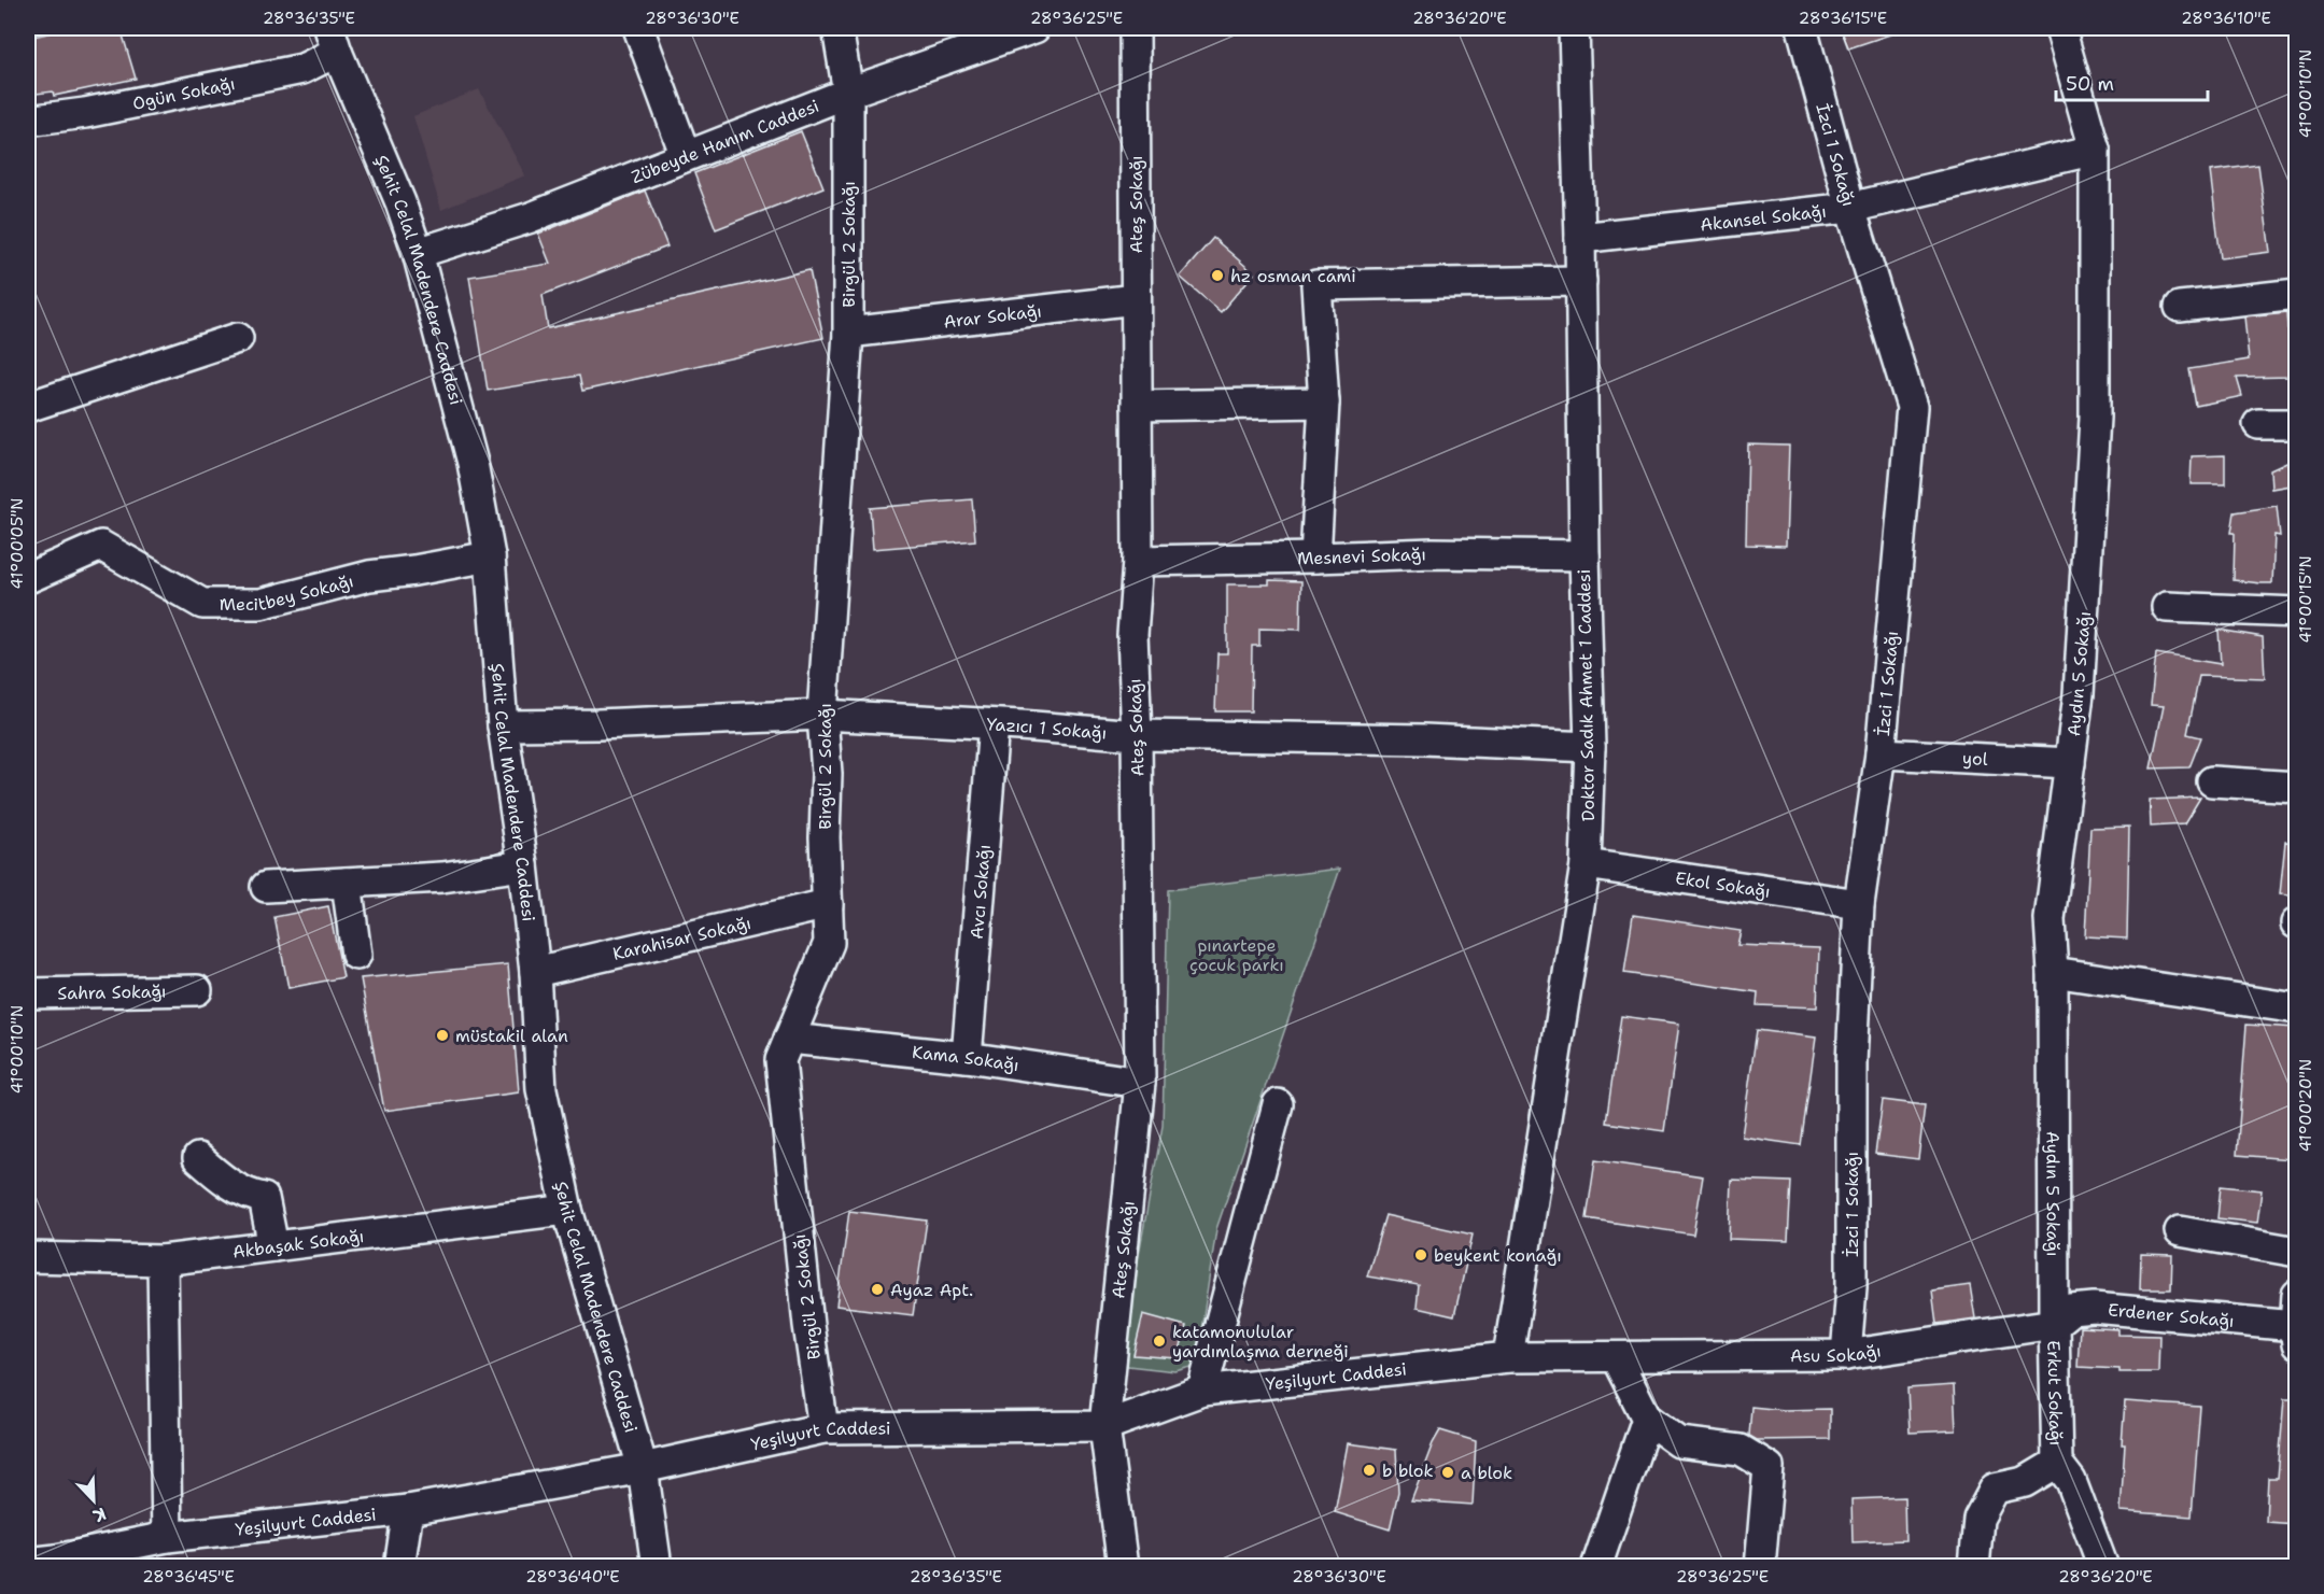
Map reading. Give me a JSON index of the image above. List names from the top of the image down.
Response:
{
  "streets": {
    "street": [
      "Ogün Sokağı",
      "Zübeyde Hanım Caddesi",
      "İzci 1 Sokağı",
      "Ateş Sokağı",
      "Akansel Sokağı",
      "Birgül 2 Sokağı",
      "Şehit Celal Madendere Caddesi",
      "Arar Sokağı",
      "Mesnevi Sokağı",
      "Mecitbey Sokağı",
      "Aydın 5 Sokağı",
      "Doktor Sadık Ahmet 1 Caddesi",
      "Yazıcı 1 Sokağı",
      "yol",
      "Ekol Sokağı",
      "Avcı Sokağı",
      "Karahisar Sokağı",
      "Sahra Sokağı",
      "Kama Sokağı",
      "Akbaşak Sokağı",
      "Erdener Sokağı",
      "Asu Sokağı",
      "Yeşilyurt Caddesi",
      "Erkut Sokağı"
    ]
  },
  "crossings": [
    ["Ogün Sokağı", "Şehit Celal Madendere Caddesi"],
    ["Zübeyde Hanım Caddesi", "Birgül 2 Sokağı"],
    ["Zübeyde Hanım Caddesi", "Şehit Celal Madendere Caddesi"],
    ["İzci 1 Sokağı", "Akansel Sokağı"],
    ["İzci 1 Sokağı", "yol"],
    ["İzci 1 Sokağı", "Ekol Sokağı"],
    ["İzci 1 Sokağı", "Asu Sokağı"],
    ["Ateş Sokağı", "Arar Sokağı"],
    ["Ateş Sokağı", "Mesnevi Sokağı"],
    ["Ateş Sokağı", "Yazıcı 1 Sokağı"],
    ["Ateş Sokağı", "Kama Sokağı"],
    ["Ateş Sokağı", "Yeşilyurt Caddesi"],
    ["Akansel Sokağı", "Aydın 5 Sokağı"],
    ["Akansel Sokağı", "Doktor Sadık Ahmet 1 Caddesi"],
    ["Birgül 2 Sokağı", "Arar Sokağı"],
    ["Birgül 2 Sokağı", "Yazıcı 1 Sokağı"],
    ["Birgül 2 Sokağı", "Karahisar Sokağı"],
    ["Birgül 2 Sokağı", "Kama Sokağı"],
    ["Birgül 2 Sokağı", "Yeşilyurt Caddesi"],
    ["Şehit Celal Madendere Caddesi", "Mecitbey Sokağı"],
    ["Şehit Celal Madendere Caddesi", "Yazıcı 1 Sokağı"],
    ["Şehit Celal Madendere Caddesi", "Karahisar Sokağı"],
    ["Şehit Celal Madendere Caddesi", "Akbaşak Sokağı"],
    ["Şehit Celal Madendere Caddesi", "Yeşilyurt Caddesi"],
    ["Mesnevi Sokağı", "Doktor Sadık Ahmet 1 Caddesi"],
    ["Aydın 5 Sokağı", "yol"],
    ["Aydın 5 Sokağı", "Erdener Sokağı"],
    ["Aydın 5 Sokağı", "Asu Sokağı"],
    ["Aydın 5 Sokağı", "Erkut Sokağı"],
    ["Doktor Sadık Ahmet 1 Caddesi", "Yazıcı 1 Sokağı"],
    ["Doktor Sadık Ahmet 1 Caddesi", "Ekol Sokağı"],
    ["Doktor Sadık Ahmet 1 Caddesi", "Yeşilyurt Caddesi"],
    ["Yazıcı 1 Sokağı", "Avcı Sokağı"],
    ["Avcı Sokağı", "Kama Sokağı"],
    ["Erdener Sokağı", "Asu Sokağı"],
    ["Erdener Sokağı", "Erkut Sokağı"],
    ["Asu Sokağı", "Yeşilyurt Caddesi"],
    ["Asu Sokağı", "Erkut Sokağı"]
  ],
  "parks": ["pınartepe çocuk parkı"],
  "places": [
    "hz osman cami",
    "müstakil alan",
    "beykent konağı",
    "Ayaz Apt.",
    "katamonulular yardımlaşma derneği",
    "b blok",
    "a blok"
  ],
  "scale_bar": "50 m",
  "north": "bottom right",
  "coordinates": [
    "28°36'35\"E",
    "28°36'30\"E",
    "28°36'25\"E",
    "28°36'20\"E",
    "28°36'15\"E",
    "28°36'10\"E",
    "41°00'10\"N",
    "41°00'05\"N",
    "41°00'15\"N",
    "41°00'20\"N",
    "28°36'45\"E",
    "28°36'40\"E"
  ]
}
